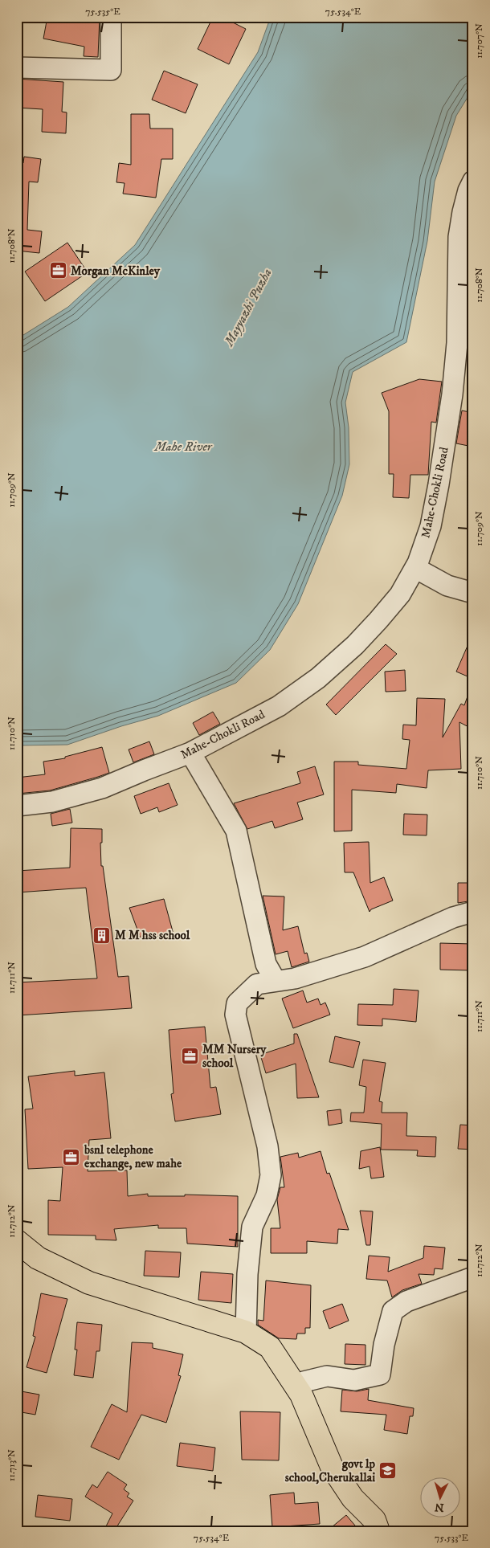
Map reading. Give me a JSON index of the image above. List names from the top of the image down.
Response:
{
  "streets": {
    "street": ["Mahe-Chokli Road"]
  },
  "water": ["Mayyazhi Puzha", "Mahe River"],
  "places": {
    "office": ["Morgan McKinley", "MM Nursery school", "bsnl telephone exchange, new mahe"],
    "building": ["M M hss school"],
    "school or university": ["govt lp school,Cherukallai"]
  },
  "north": "bottom",
  "coordinates": [
    "75.535°E",
    "75.534°E",
    "11.707°N",
    "11.708°N",
    "11.709°N",
    "11.710°N",
    "11.711°N",
    "11.712°N",
    "11.713°N",
    "75.533°E"
  ]
}
